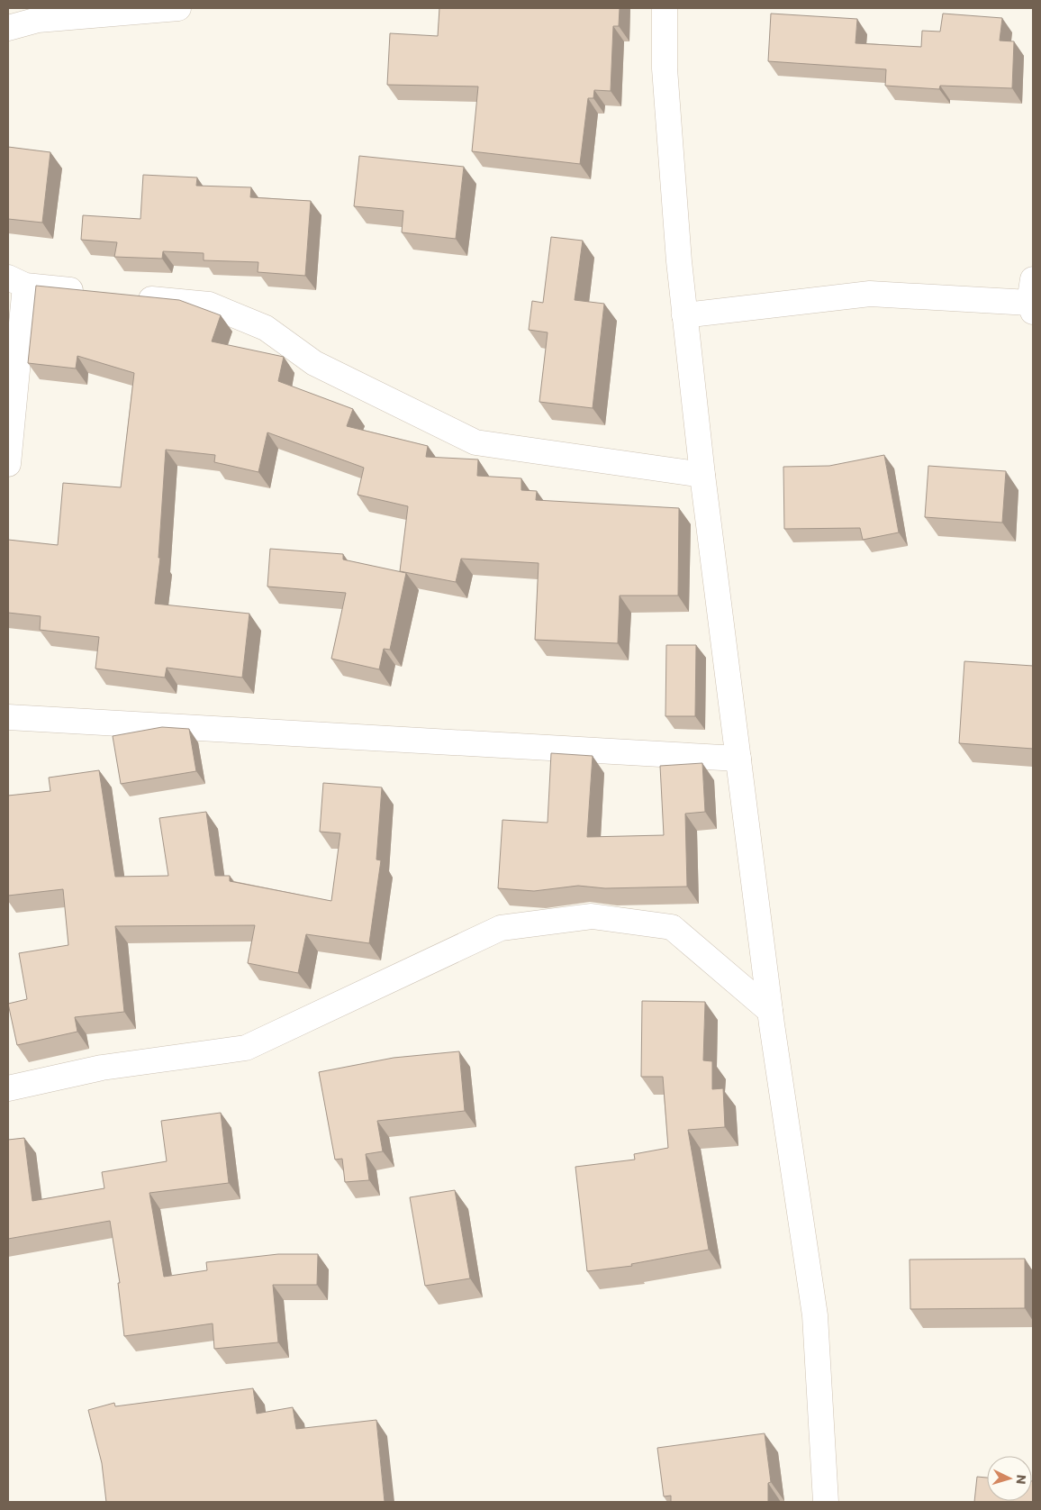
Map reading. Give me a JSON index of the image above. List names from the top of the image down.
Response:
{
  "north": "right"
}
